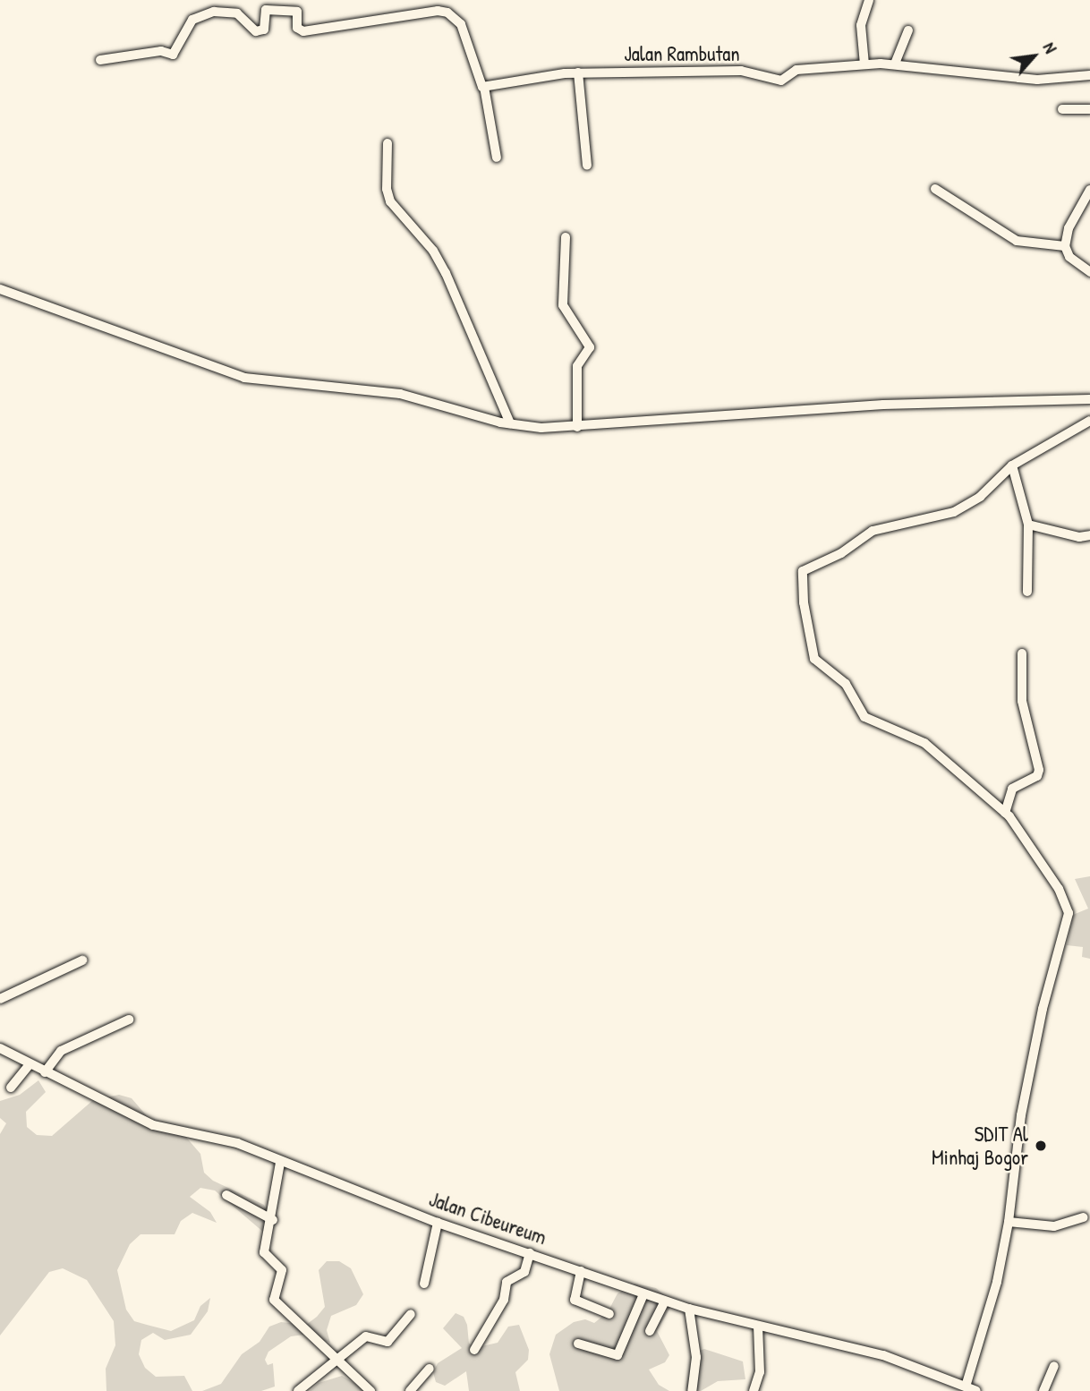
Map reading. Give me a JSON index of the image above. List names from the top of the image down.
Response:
{
  "streets": {
    "street": ["Jalan Rambutan", "Jalan Cibeureum"]
  },
  "places": ["SDIT Al Minhaj Bogor"],
  "north": "top right"
}
